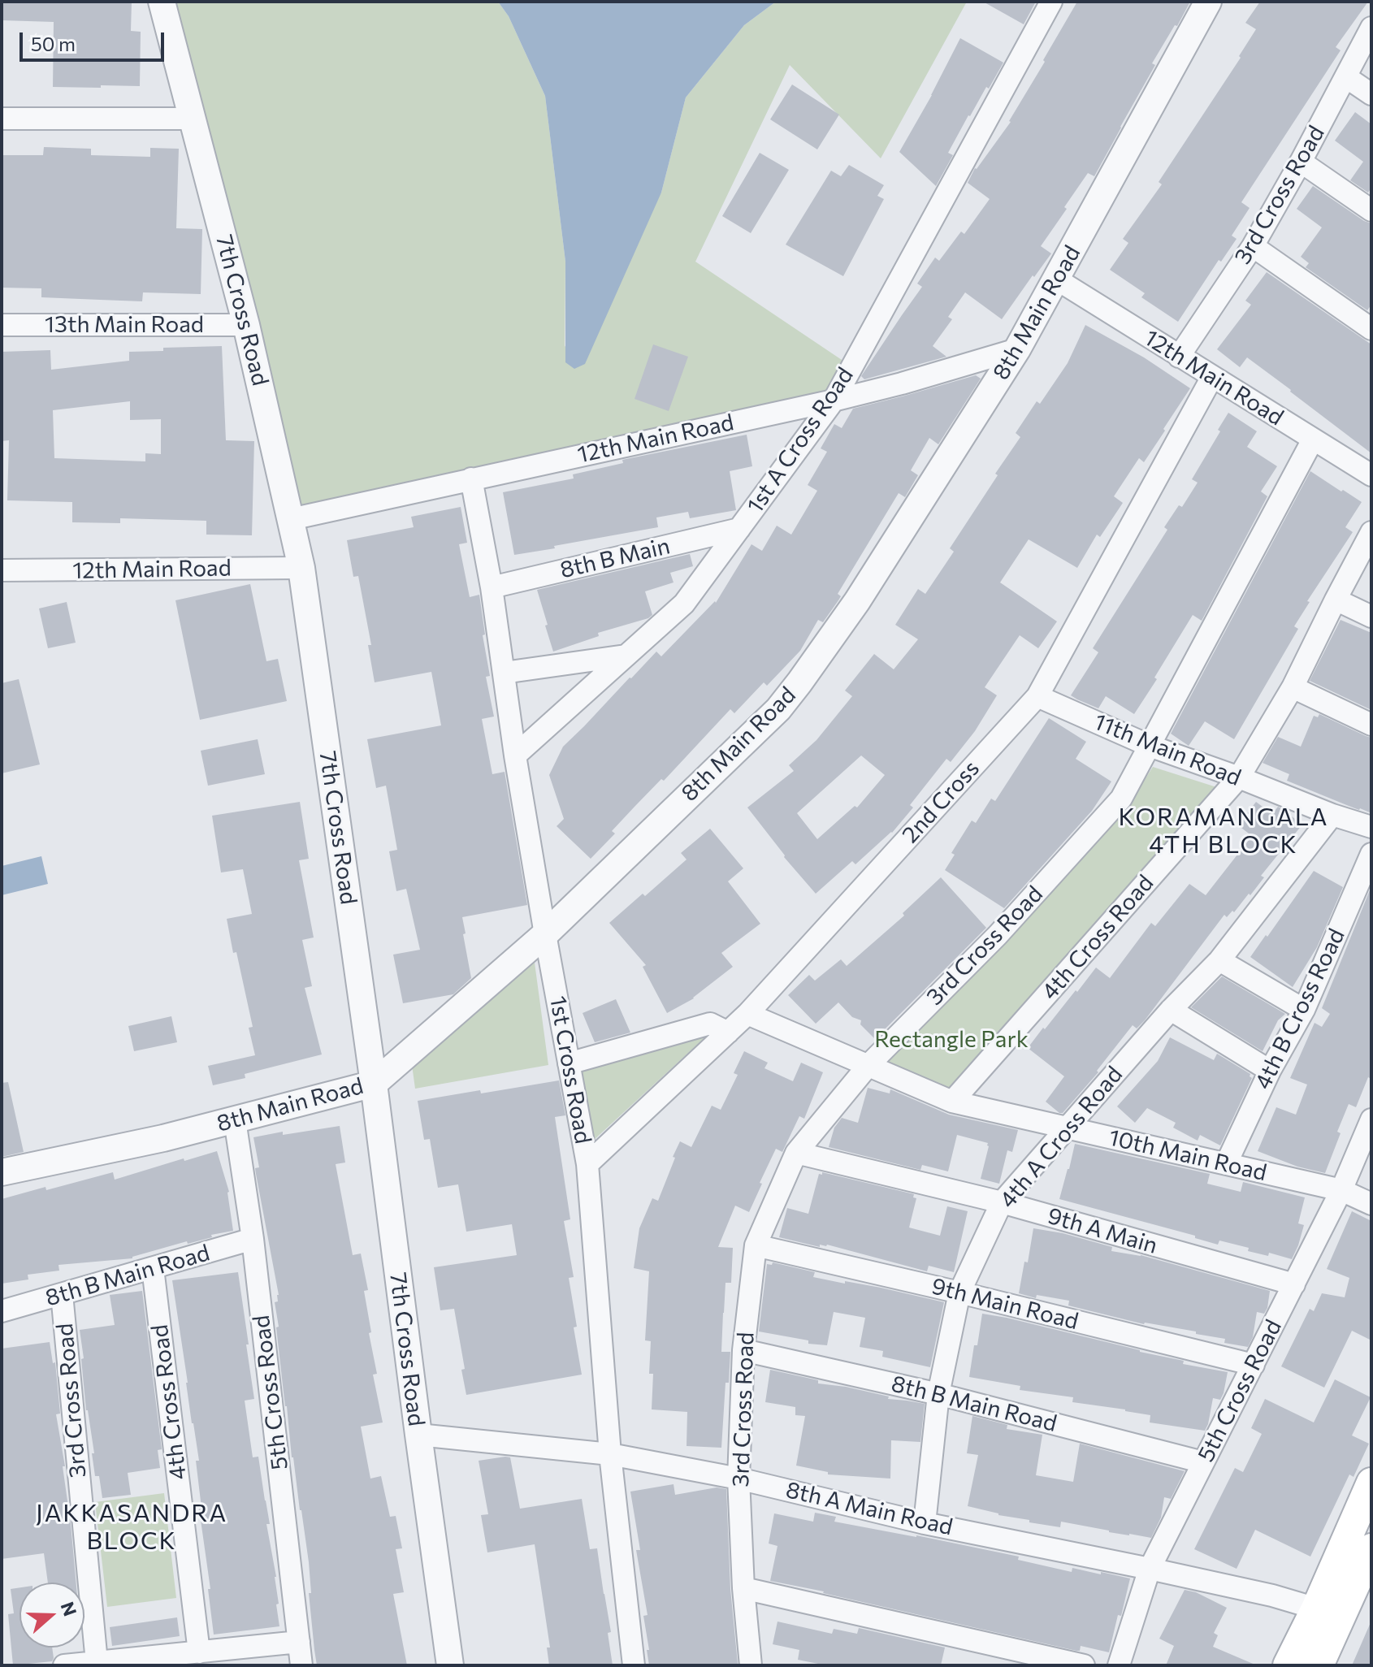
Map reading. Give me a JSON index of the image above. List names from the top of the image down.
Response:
{
  "streets": {
    "street": [
      "3rd Cross Road",
      "7th Cross Road",
      "8th Main Road",
      "13th Main Road",
      "12th Main Road",
      "1st A Cross Road",
      "8th B Main",
      "11th Main Road",
      "2nd Cross",
      "4th Cross Road",
      "4th B Cross Road",
      "1st Cross Road",
      "4th A Cross Road",
      "10th Main Road",
      "9th A Main",
      "8th B Main Road",
      "9th Main Road",
      "5th Cross Road",
      "8th A Main Road"
    ]
  },
  "crossings": [
    ["3rd Cross Road", "12th Main Road"],
    ["3rd Cross Road", "11th Main Road"],
    ["3rd Cross Road", "10th Main Road"],
    ["3rd Cross Road", "9th A Main"],
    ["3rd Cross Road", "8th B Main Road"],
    ["3rd Cross Road", "9th Main Road"],
    ["3rd Cross Road", "8th A Main Road"],
    ["7th Cross Road", "8th Main Road"],
    ["7th Cross Road", "13th Main Road"],
    ["7th Cross Road", "12th Main Road"],
    ["7th Cross Road", "8th A Main Road"],
    ["8th Main Road", "12th Main Road"],
    ["8th Main Road", "1st Cross Road"],
    ["8th Main Road", "5th Cross Road"],
    ["12th Main Road", "1st A Cross Road"],
    ["12th Main Road", "2nd Cross"],
    ["12th Main Road", "1st Cross Road"],
    ["1st A Cross Road", "8th B Main"],
    ["1st A Cross Road", "1st Cross Road"],
    ["8th B Main", "1st Cross Road"],
    ["11th Main Road", "2nd Cross"],
    ["11th Main Road", "4th Cross Road"],
    ["11th Main Road", "4th A Cross Road"],
    ["2nd Cross", "1st Cross Road"],
    ["2nd Cross", "10th Main Road"],
    ["4th Cross Road", "10th Main Road"],
    ["4th Cross Road", "8th B Main Road"],
    ["4th B Cross Road", "10th Main Road"],
    ["1st Cross Road", "8th A Main Road"],
    ["4th A Cross Road", "10th Main Road"],
    ["4th A Cross Road", "9th A Main"],
    ["4th A Cross Road", "8th B Main Road"],
    ["4th A Cross Road", "9th Main Road"],
    ["4th A Cross Road", "8th A Main Road"],
    ["10th Main Road", "5th Cross Road"],
    ["9th A Main", "5th Cross Road"],
    ["8th B Main Road", "5th Cross Road"],
    ["9th Main Road", "5th Cross Road"],
    ["5th Cross Road", "8th A Main Road"]
  ],
  "districts": ["KORAMANGALA 4TH BLOCK", "JAKKASANDRA BLOCK"],
  "parks": ["Rectangle Park"],
  "scale_bar": "50 m",
  "north": "right"
}
